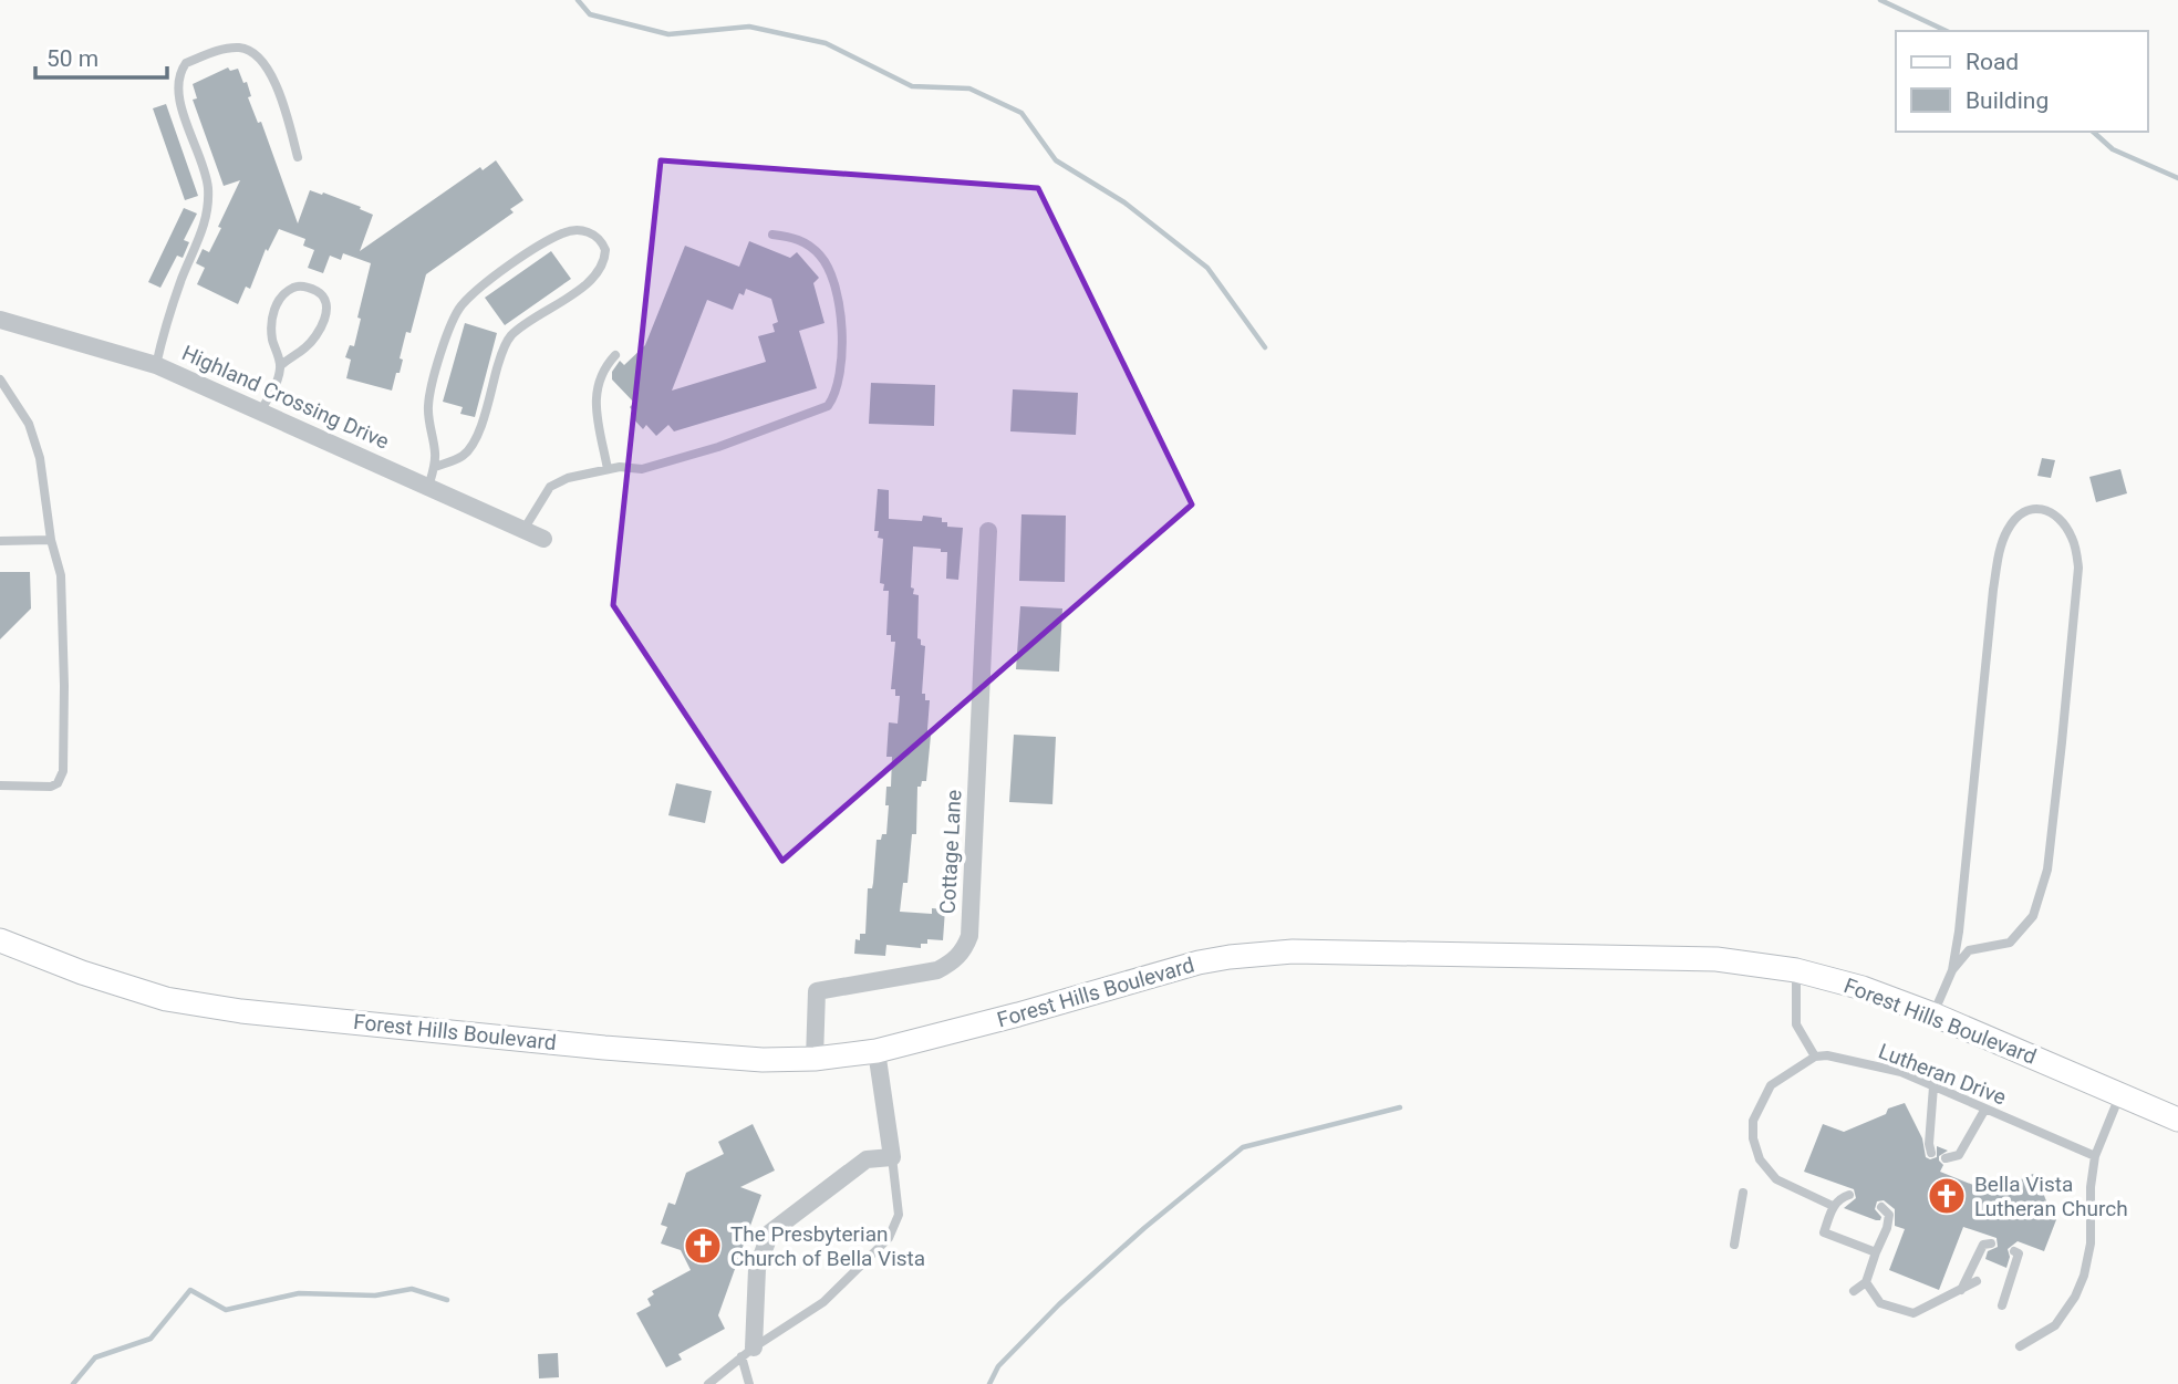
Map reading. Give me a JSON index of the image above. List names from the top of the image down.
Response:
{
  "streets": {
    "main road": ["Forest Hills Boulevard"],
    "street": ["Highland Crossing Drive", "Cottage Lane"],
    "lane": ["Lutheran Drive"]
  },
  "crossings": [
    ["Cottage Lane", "Forest Hills Boulevard"]
  ],
  "places": {
    "church": ["Bella Vista Lutheran Church", "The Presbyterian Church of Bella Vista"]
  },
  "legend": ["Road", "Building"],
  "scale_bar": "50 m"
}
